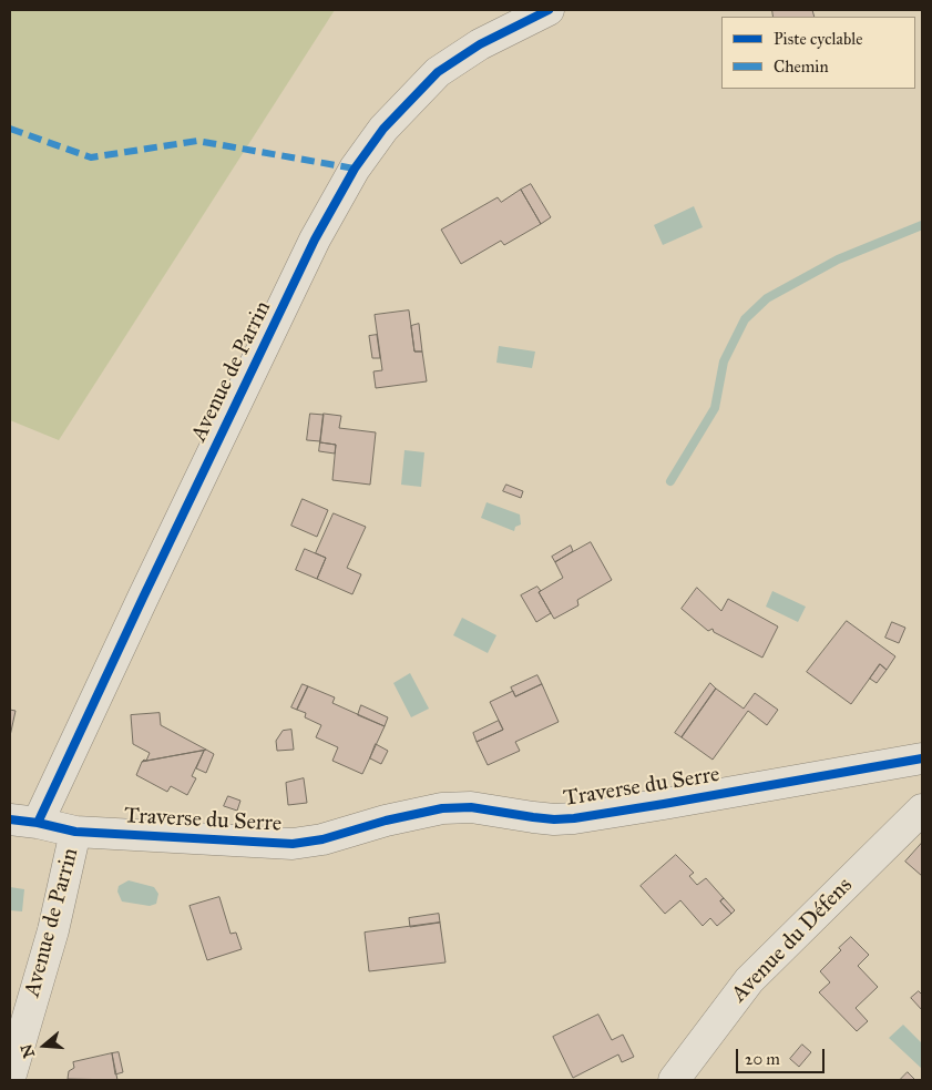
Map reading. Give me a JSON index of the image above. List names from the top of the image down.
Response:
{
  "streets": {
    "street": ["Avenue de Parrin", "Traverse du Serre", "Avenue du Défens"]
  },
  "crossings": [
    ["Avenue de Parrin", "Traverse du Serre"]
  ],
  "legend": ["Piste cyclable", "Chemin"],
  "scale_bar": "20 m",
  "north": "left"
}
